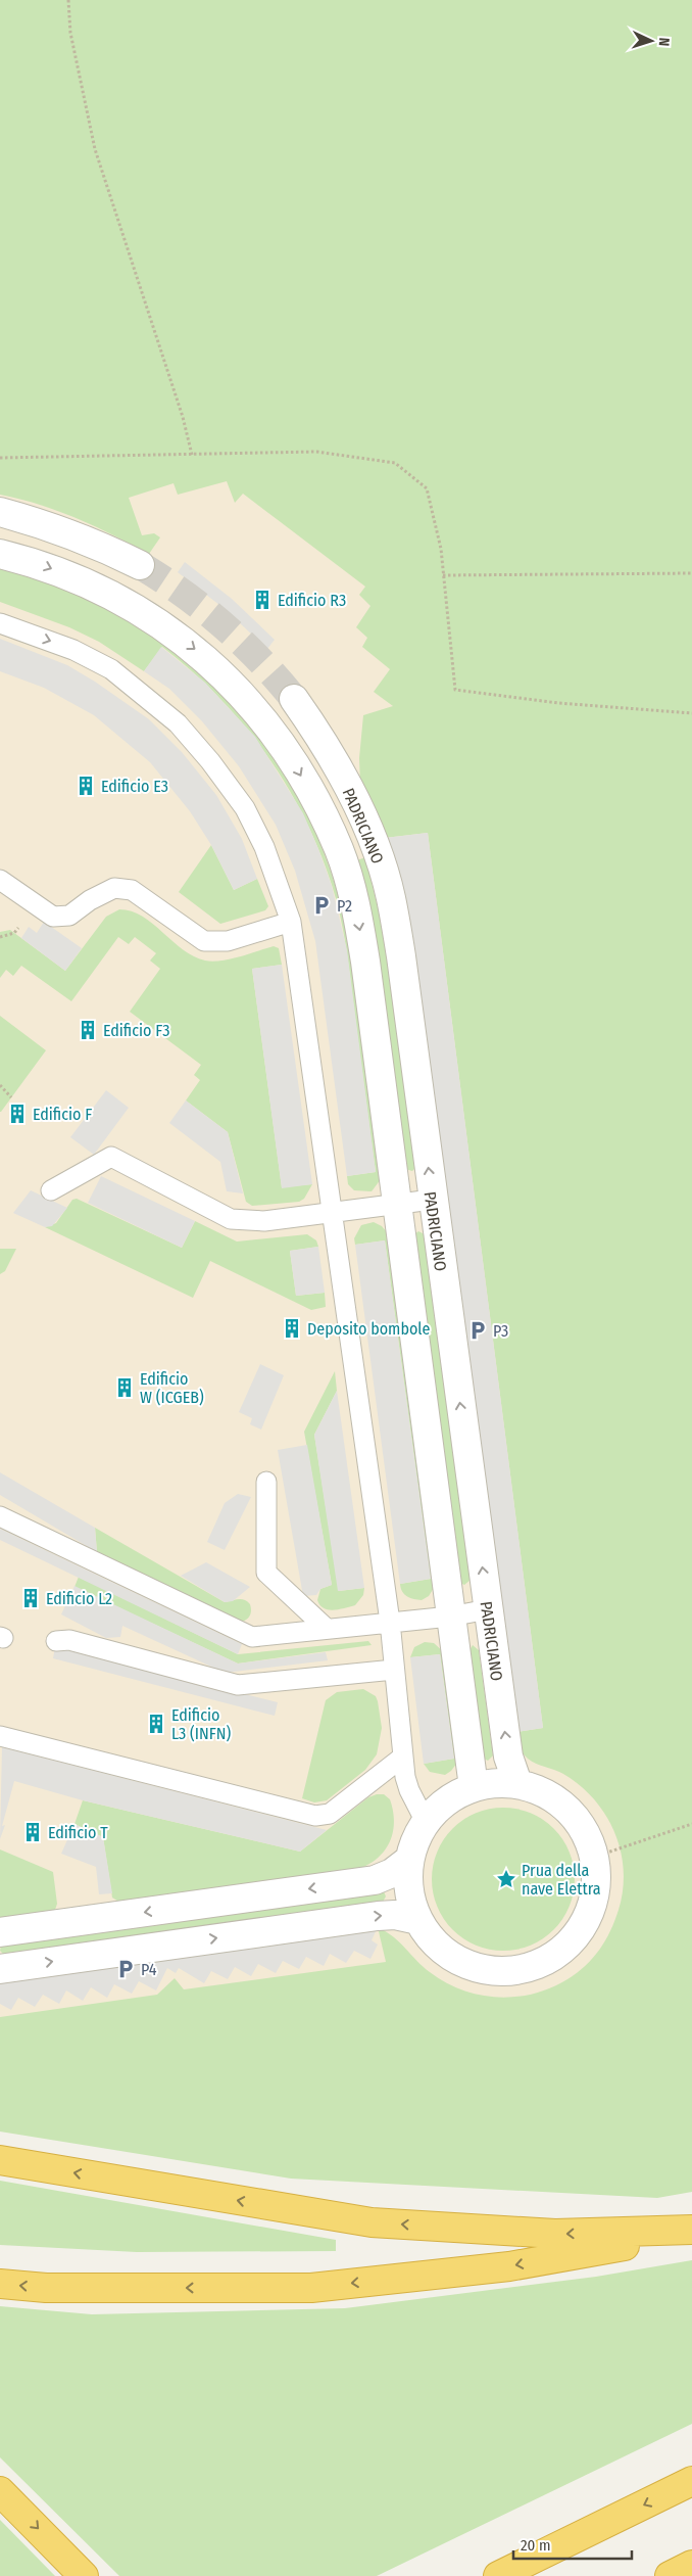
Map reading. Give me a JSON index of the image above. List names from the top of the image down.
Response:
{
  "streets": {
    "street": ["PADRICIANO"]
  },
  "places": {
    "building": [
      "Edificio R3",
      "Edificio E3",
      "Edificio F3",
      "Edificio F",
      "Deposito bombole",
      "Edificio W (ICGEB)",
      "Edificio L2",
      "Edificio L3 (INFN)",
      "Edificio T"
    ],
    "parking": ["P2", "P3", "P4"],
    "place": ["Prua della nave Elettra"]
  },
  "scale_bar": "20 m",
  "north": "right"
}
